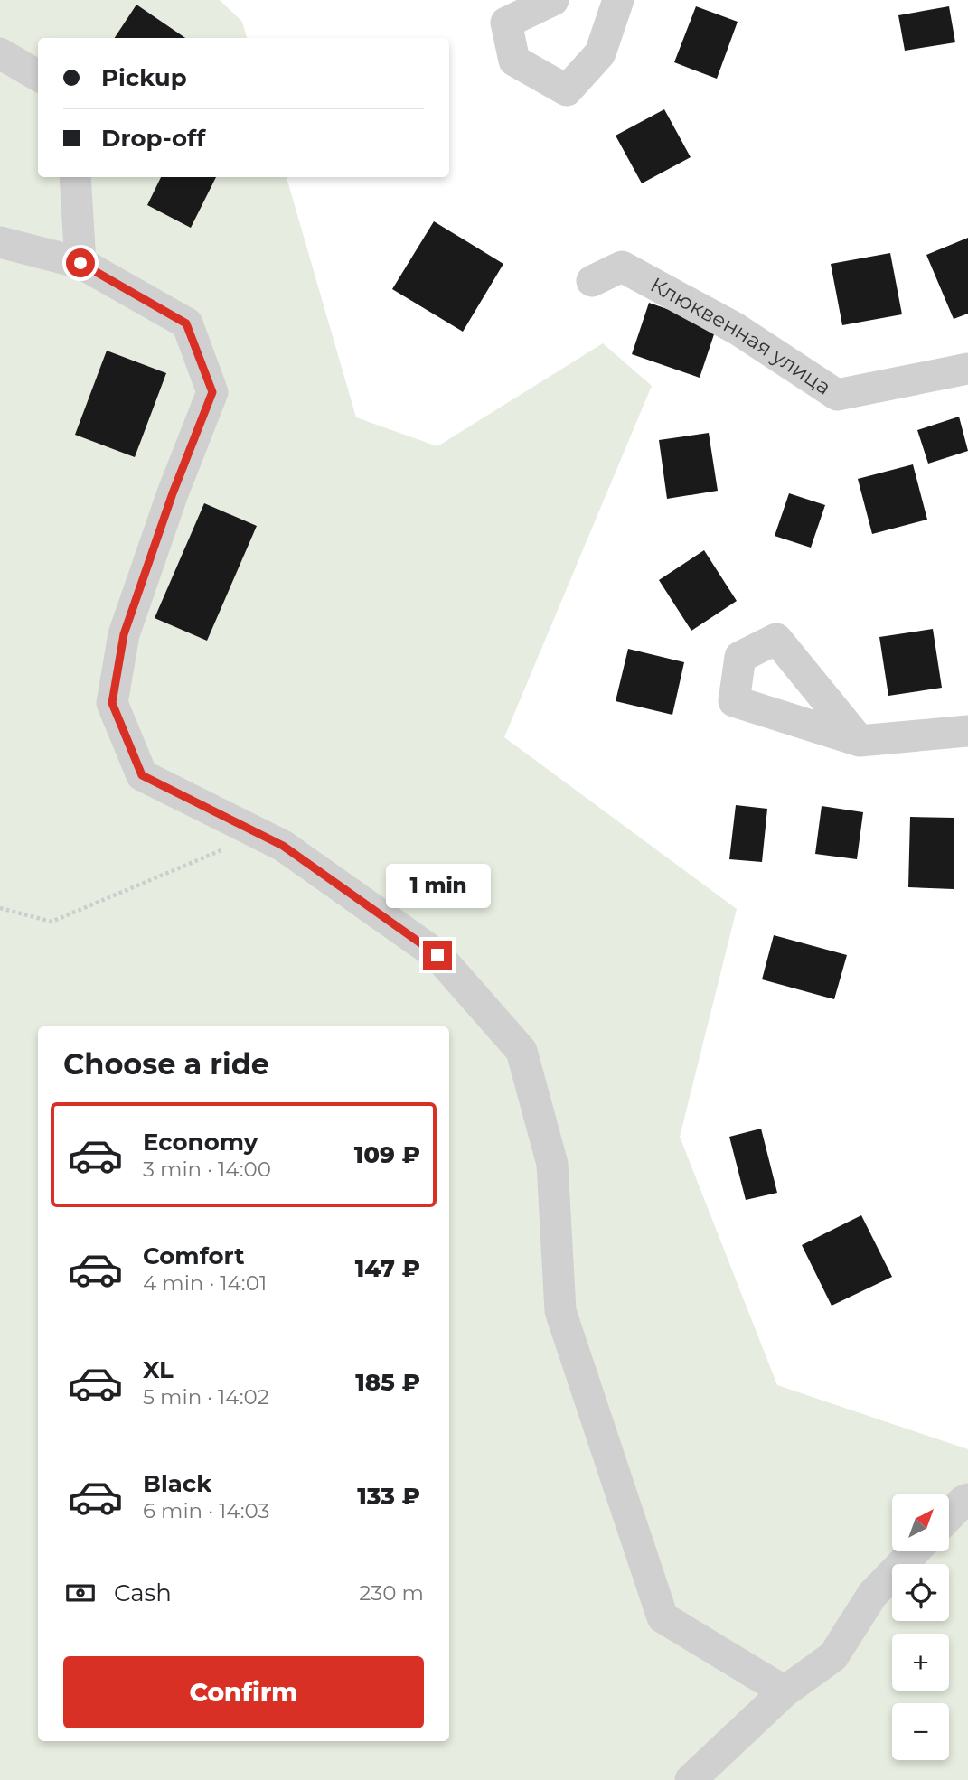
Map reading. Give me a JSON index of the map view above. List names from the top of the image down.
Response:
{
  "streets": {
    "street": ["Клюквенная улица"]
  },
  "north": "top right",
  "page": {
    "banner": ["Pickup", "Drop-off"],
    "bubble": "1 min",
    "heading": "Choose a ride",
    "list": [
      {
        "name": "Economy",
        "note": "3 min · 14:00",
        "value": "109 ₽"
      },
      {
        "name": "Comfort",
        "note": "4 min · 14:01",
        "value": "147 ₽"
      },
      {
        "name": "XL",
        "note": "5 min · 14:02",
        "value": "185 ₽"
      },
      {
        "name": "Black",
        "note": "6 min · 14:03",
        "value": "133 ₽"
      }
    ],
    "map_buttons": ["+", "−"],
    "pay": ["Cash", "230 m"],
    "buttons": "Confirm"
  }
}
